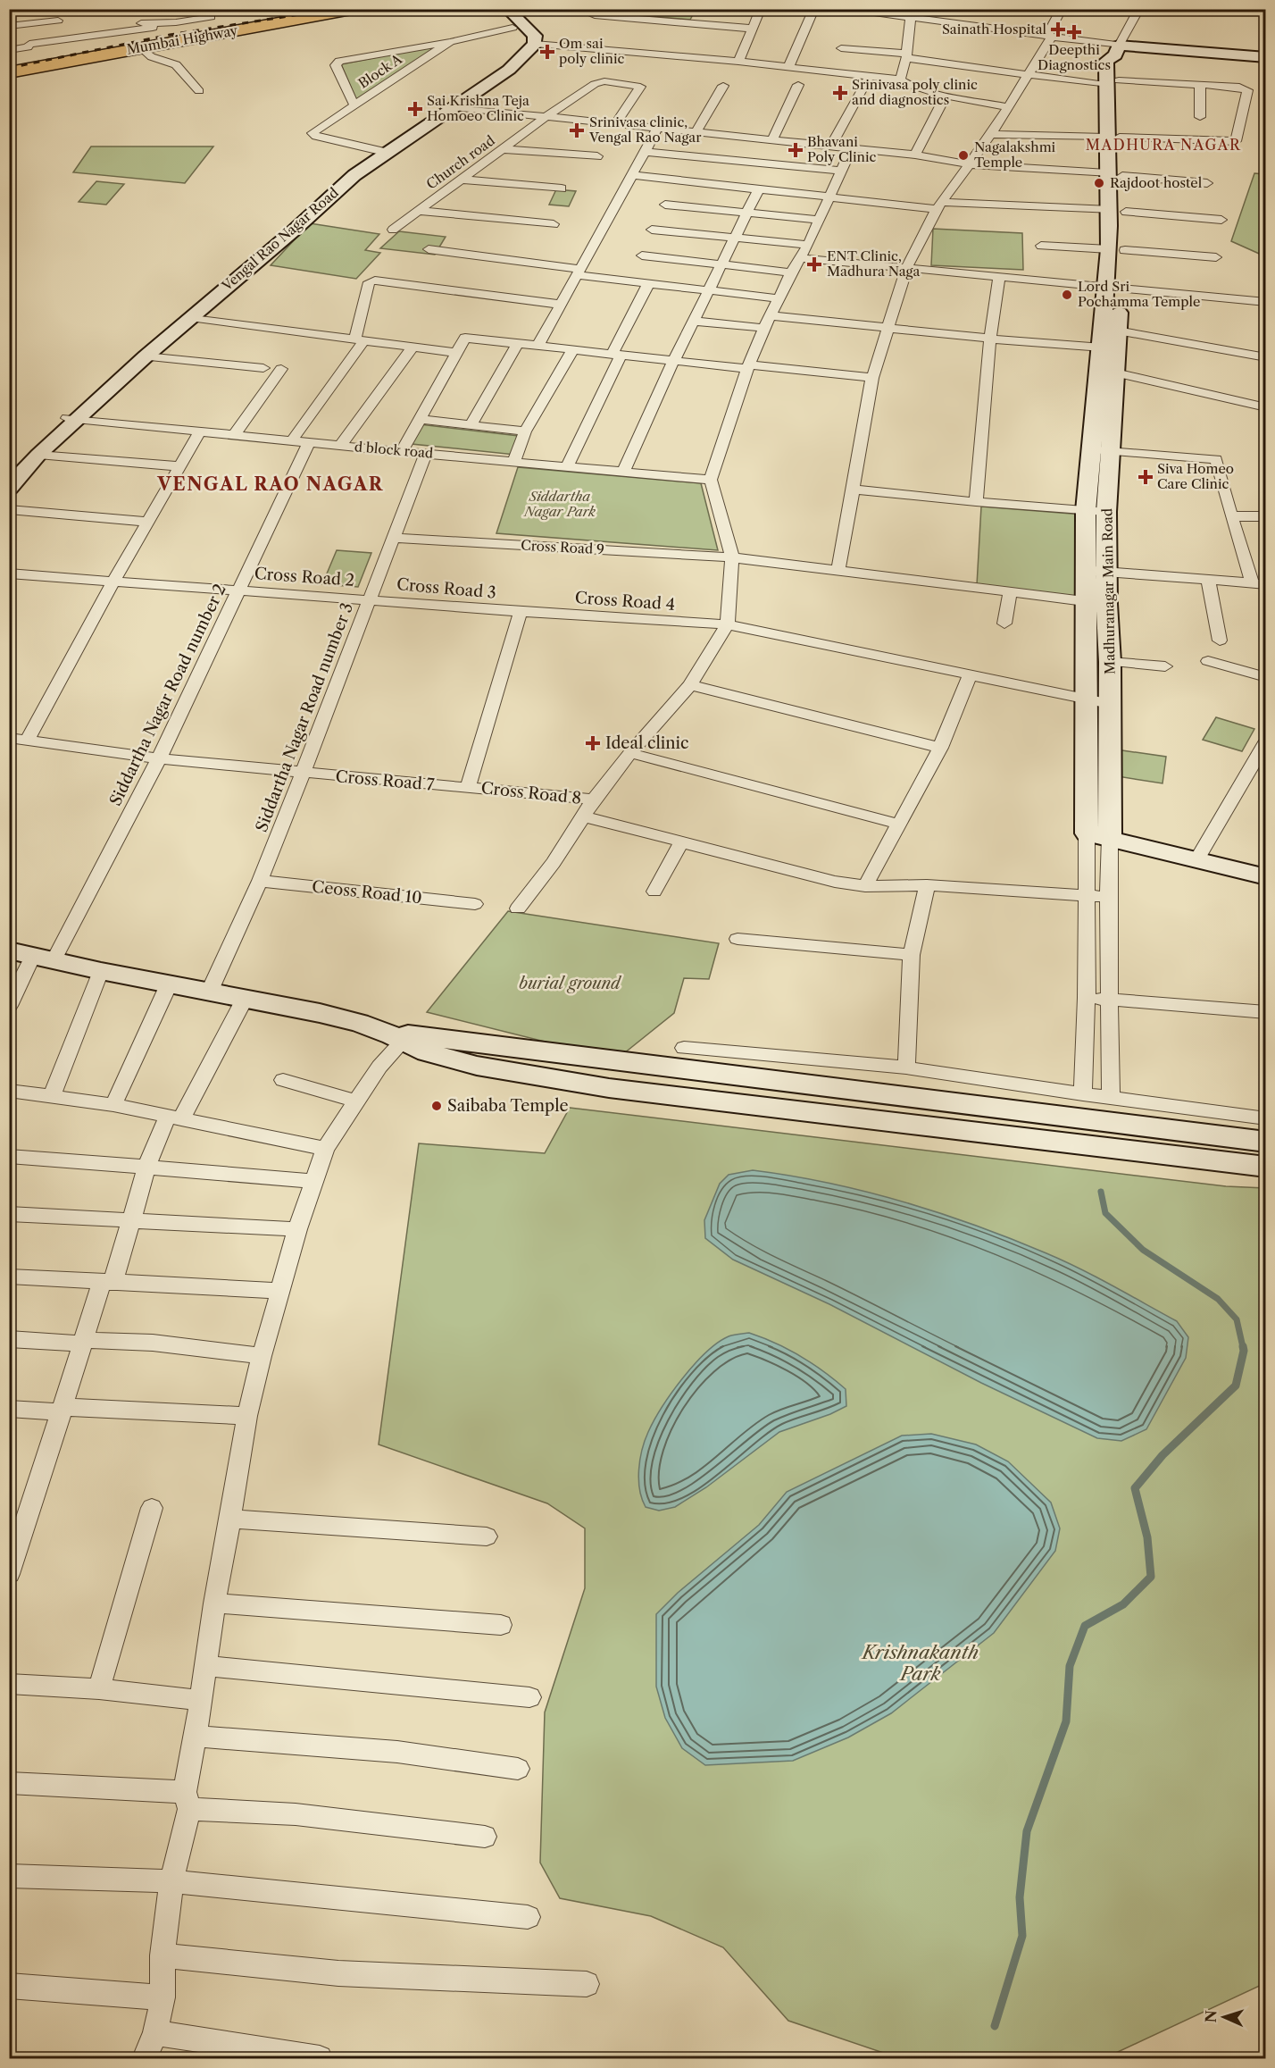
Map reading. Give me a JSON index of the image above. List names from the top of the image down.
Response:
{
  "streets": {
    "highway": ["Mumbai Highway"],
    "main road": ["Vengal Rao Nagar Road", "Madhuranagar Main Road"],
    "street": [
      "Block A",
      "Church road",
      "d block road",
      "Cross Road 9",
      "Cross Road 2",
      "Cross Road 3",
      "Cross Road 4",
      "Siddartha Nagar Road number 2",
      "Siddartha Nagar Road number 3",
      "Cross Road 7",
      "Cross Road 8",
      "Ceoss Road 10"
    ]
  },
  "crossings": [
    ["Block A", "Vengal Rao Nagar Road"],
    ["Vengal Rao Nagar Road", "d block road"],
    ["d block road", "Siddartha Nagar Road number 2"],
    ["d block road", "Siddartha Nagar Road number 3"],
    ["Cross Road 9", "Madhuranagar Main Road"],
    ["Cross Road 9", "Siddartha Nagar Road number 3"],
    ["Cross Road 2", "Cross Road 3"],
    ["Cross Road 2", "Siddartha Nagar Road number 2"],
    ["Cross Road 2", "Siddartha Nagar Road number 3"],
    ["Cross Road 3", "Cross Road 4"],
    ["Cross Road 3", "Siddartha Nagar Road number 3"],
    ["Madhuranagar Main Road", "Cross Road 4"],
    ["Siddartha Nagar Road number 2", "Cross Road 7"],
    ["Siddartha Nagar Road number 3", "Cross Road 7"],
    ["Siddartha Nagar Road number 3", "Ceoss Road 10"],
    ["Cross Road 7", "Cross Road 8"]
  ],
  "districts": ["MADHURA NAGAR", "VENGAL RAO NAGAR"],
  "parks": ["Siddartha Nagar Park", "burial ground", "Krishnakanth Park"],
  "places": {
    "health": [
      "Sainath Hospital",
      "Deepthi Diagnostics",
      "Om sai poly clinic",
      "Srinivasa poly clinic and diagnostics",
      "Sai Krishna Teja Homoeo Clinic",
      "Srinivasa clinic, Vengal Rao Nagar",
      "Bhavani Poly Clinic",
      "ENT Clinic, Madhura Naga",
      "Siva Homeo Care Clinic",
      "Ideal clinic"
    ],
    "other": [
      "Nagalakshmi Temple",
      "Rajdoot hostel",
      "Lord Sri Pochamma Temple",
      "Saibaba Temple"
    ]
  },
  "north": "left"
}
